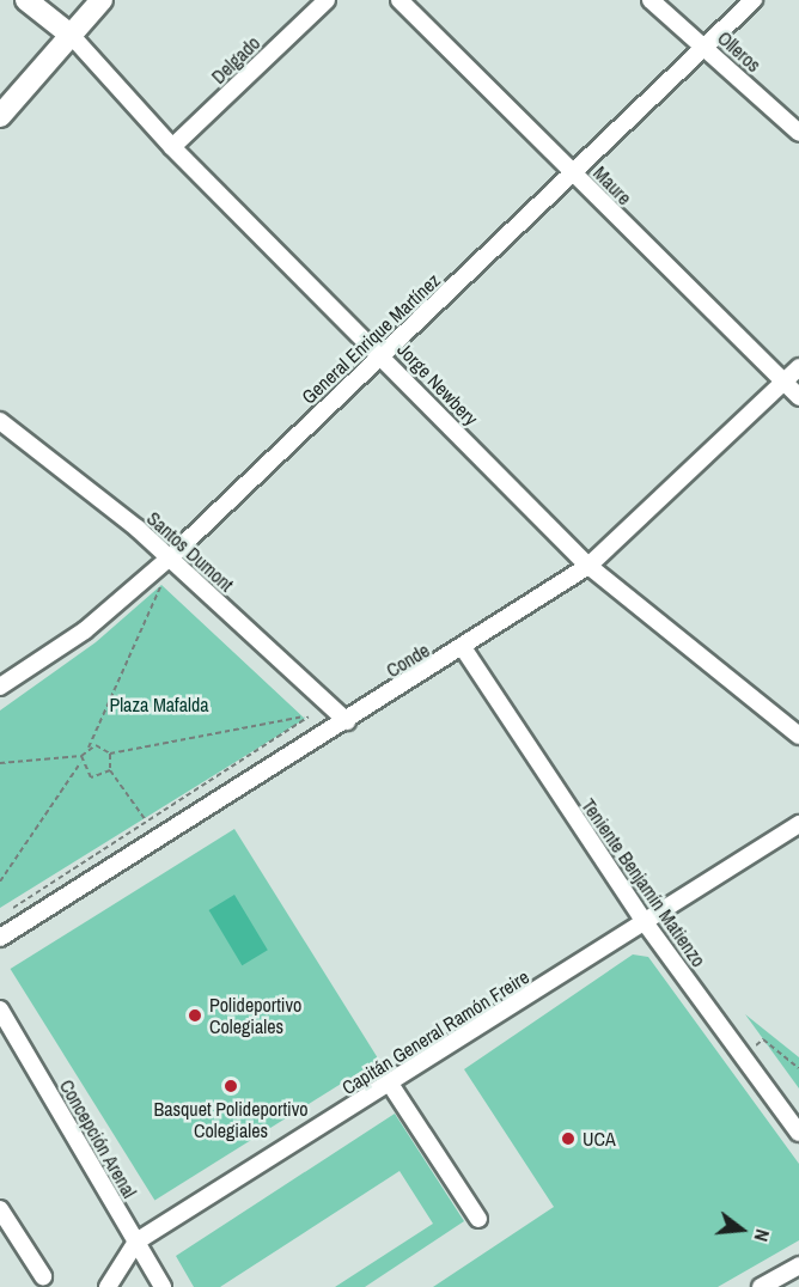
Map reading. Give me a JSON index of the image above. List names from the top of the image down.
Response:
{
  "streets": {
    "street": [
      "Olleros",
      "Delgado",
      "Maure",
      "General Enrique Martínez",
      "Jorge Newbery",
      "Santos Dumont",
      "Conde",
      "Teniente Benjamín Matienzo",
      "Capitán General Ramón Freire",
      "Concepción Arenal"
    ]
  },
  "crossings": [
    ["Olleros", "General Enrique Martínez"],
    ["Delgado", "Jorge Newbery"],
    ["Maure", "General Enrique Martínez"],
    ["Maure", "Conde"],
    ["General Enrique Martínez", "Jorge Newbery"],
    ["General Enrique Martínez", "Santos Dumont"],
    ["Jorge Newbery", "Conde"],
    ["Santos Dumont", "Conde"],
    ["Conde", "Teniente Benjamín Matienzo"],
    ["Teniente Benjamín Matienzo", "Capitán General Ramón Freire"],
    ["Capitán General Ramón Freire", "Concepción Arenal"]
  ],
  "parks": ["Plaza Mafalda"],
  "places": ["Polideportivo Colegiales", "Basquet Polideportivo Colegiales", "UCA"],
  "north": "right"
}
